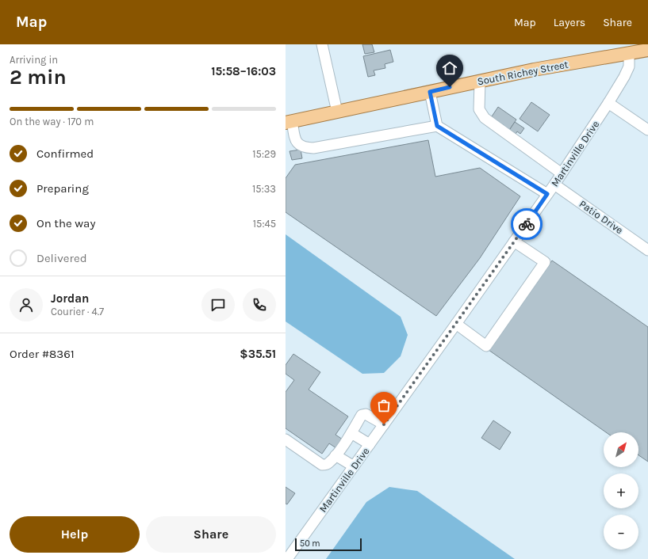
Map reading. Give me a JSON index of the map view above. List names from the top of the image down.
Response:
{
  "streets": {
    "main road": ["South Richey Street"],
    "street": ["Martinville Drive", "Patio Drive"]
  },
  "crossings": [
    ["South Richey Street", "Martinville Drive"],
    ["Martinville Drive", "Patio Drive"]
  ],
  "scale_bar": "50 m",
  "north": "top right",
  "page": {
    "header": "Map",
    "nav": ["Map", "Layers", "Share"],
    "heading": ["2 min", "Arriving in", "15:58–16:03"],
    "panel": [
      "Jordan",
      "Courier · 4.7",
      "Order #8361",
      "$35.51"
    ],
    "bar": "On the way · 170 m",
    "list": [
      ["Confirmed", "15:29"],
      ["Preparing", "15:33"],
      ["On the way", "15:45"],
      "Delivered"
    ],
    "map_buttons": ["+", "−"],
    "buttons": ["Help", "Share"],
    "scale": "50 m"
  }
}
